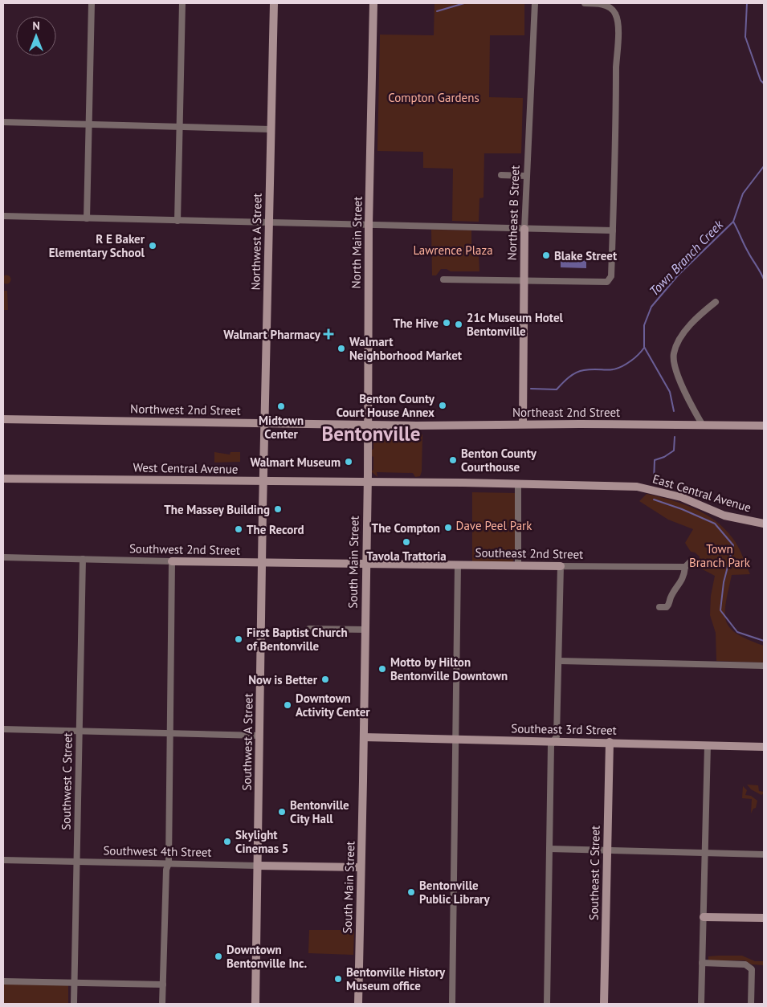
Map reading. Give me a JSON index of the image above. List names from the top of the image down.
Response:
{
  "streets": {
    "street": [
      "Northeast B Street",
      "Northwest A Street",
      "North Main Street",
      "Northwest 2nd Street",
      "Northeast 2nd Street",
      "West Central Avenue",
      "East Central Avenue",
      "Southwest 2nd Street",
      "Southeast 2nd Street",
      "South Main Street",
      "Southeast 3rd Street",
      "Southwest A Street",
      "Southwest C Street",
      "Southwest 4th Street",
      "Southeast C Street"
    ]
  },
  "crossings": [
    ["Northeast B Street", "Northeast 2nd Street"],
    ["Northwest A Street", "Northwest 2nd Street"],
    ["Northwest A Street", "West Central Avenue"],
    ["Northwest A Street", "Southwest A Street"],
    ["North Main Street", "Northwest 2nd Street"],
    ["North Main Street", "Northeast 2nd Street"],
    ["North Main Street", "West Central Avenue"],
    ["North Main Street", "East Central Avenue"],
    ["North Main Street", "South Main Street"],
    ["Northwest 2nd Street", "Northeast 2nd Street"],
    ["West Central Avenue", "East Central Avenue"],
    ["West Central Avenue", "South Main Street"],
    ["West Central Avenue", "Southwest A Street"],
    ["East Central Avenue", "South Main Street"],
    ["Southwest 2nd Street", "Southeast 2nd Street"],
    ["Southwest 2nd Street", "South Main Street"],
    ["Southwest 2nd Street", "Southwest A Street"],
    ["Southwest 2nd Street", "Southwest C Street"],
    ["Southeast 2nd Street", "South Main Street"],
    ["South Main Street", "Southeast 3rd Street"],
    ["South Main Street", "Southwest 4th Street"],
    ["Southeast 3rd Street", "Southeast C Street"],
    ["Southwest A Street", "Southwest 4th Street"],
    ["Southwest C Street", "Southwest 4th Street"]
  ],
  "districts": ["Bentonville"],
  "water": ["Town Branch Creek"],
  "parks": [
    "Compton Gardens",
    "Lawrence Plaza",
    "Dave Peel Park",
    "Town Branch Park"
  ],
  "places": {
    "other": [
      "R E Baker Elementary School",
      "Blake Street",
      "The Hive",
      "21c Museum Hotel Bentonville",
      "Walmart Neighborhood Market",
      "Benton County Court House Annex",
      "Midtown Center",
      "Benton County Courthouse",
      "Walmart Museum",
      "The Massey Building",
      "The Compton",
      "The Record",
      "Tavola Trattoria",
      "First Baptist Church of Bentonville",
      "Motto by Hilton Bentonville Downtown",
      "Now is Better",
      "Downtown Activity Center",
      "Bentonville City Hall",
      "Skylight Cinemas 5",
      "Bentonville Public Library",
      "Downtown Bentonville Inc.",
      "Bentonville History Museum office"
    ],
    "health": ["Walmart Pharmacy"]
  },
  "north": "top"
}
